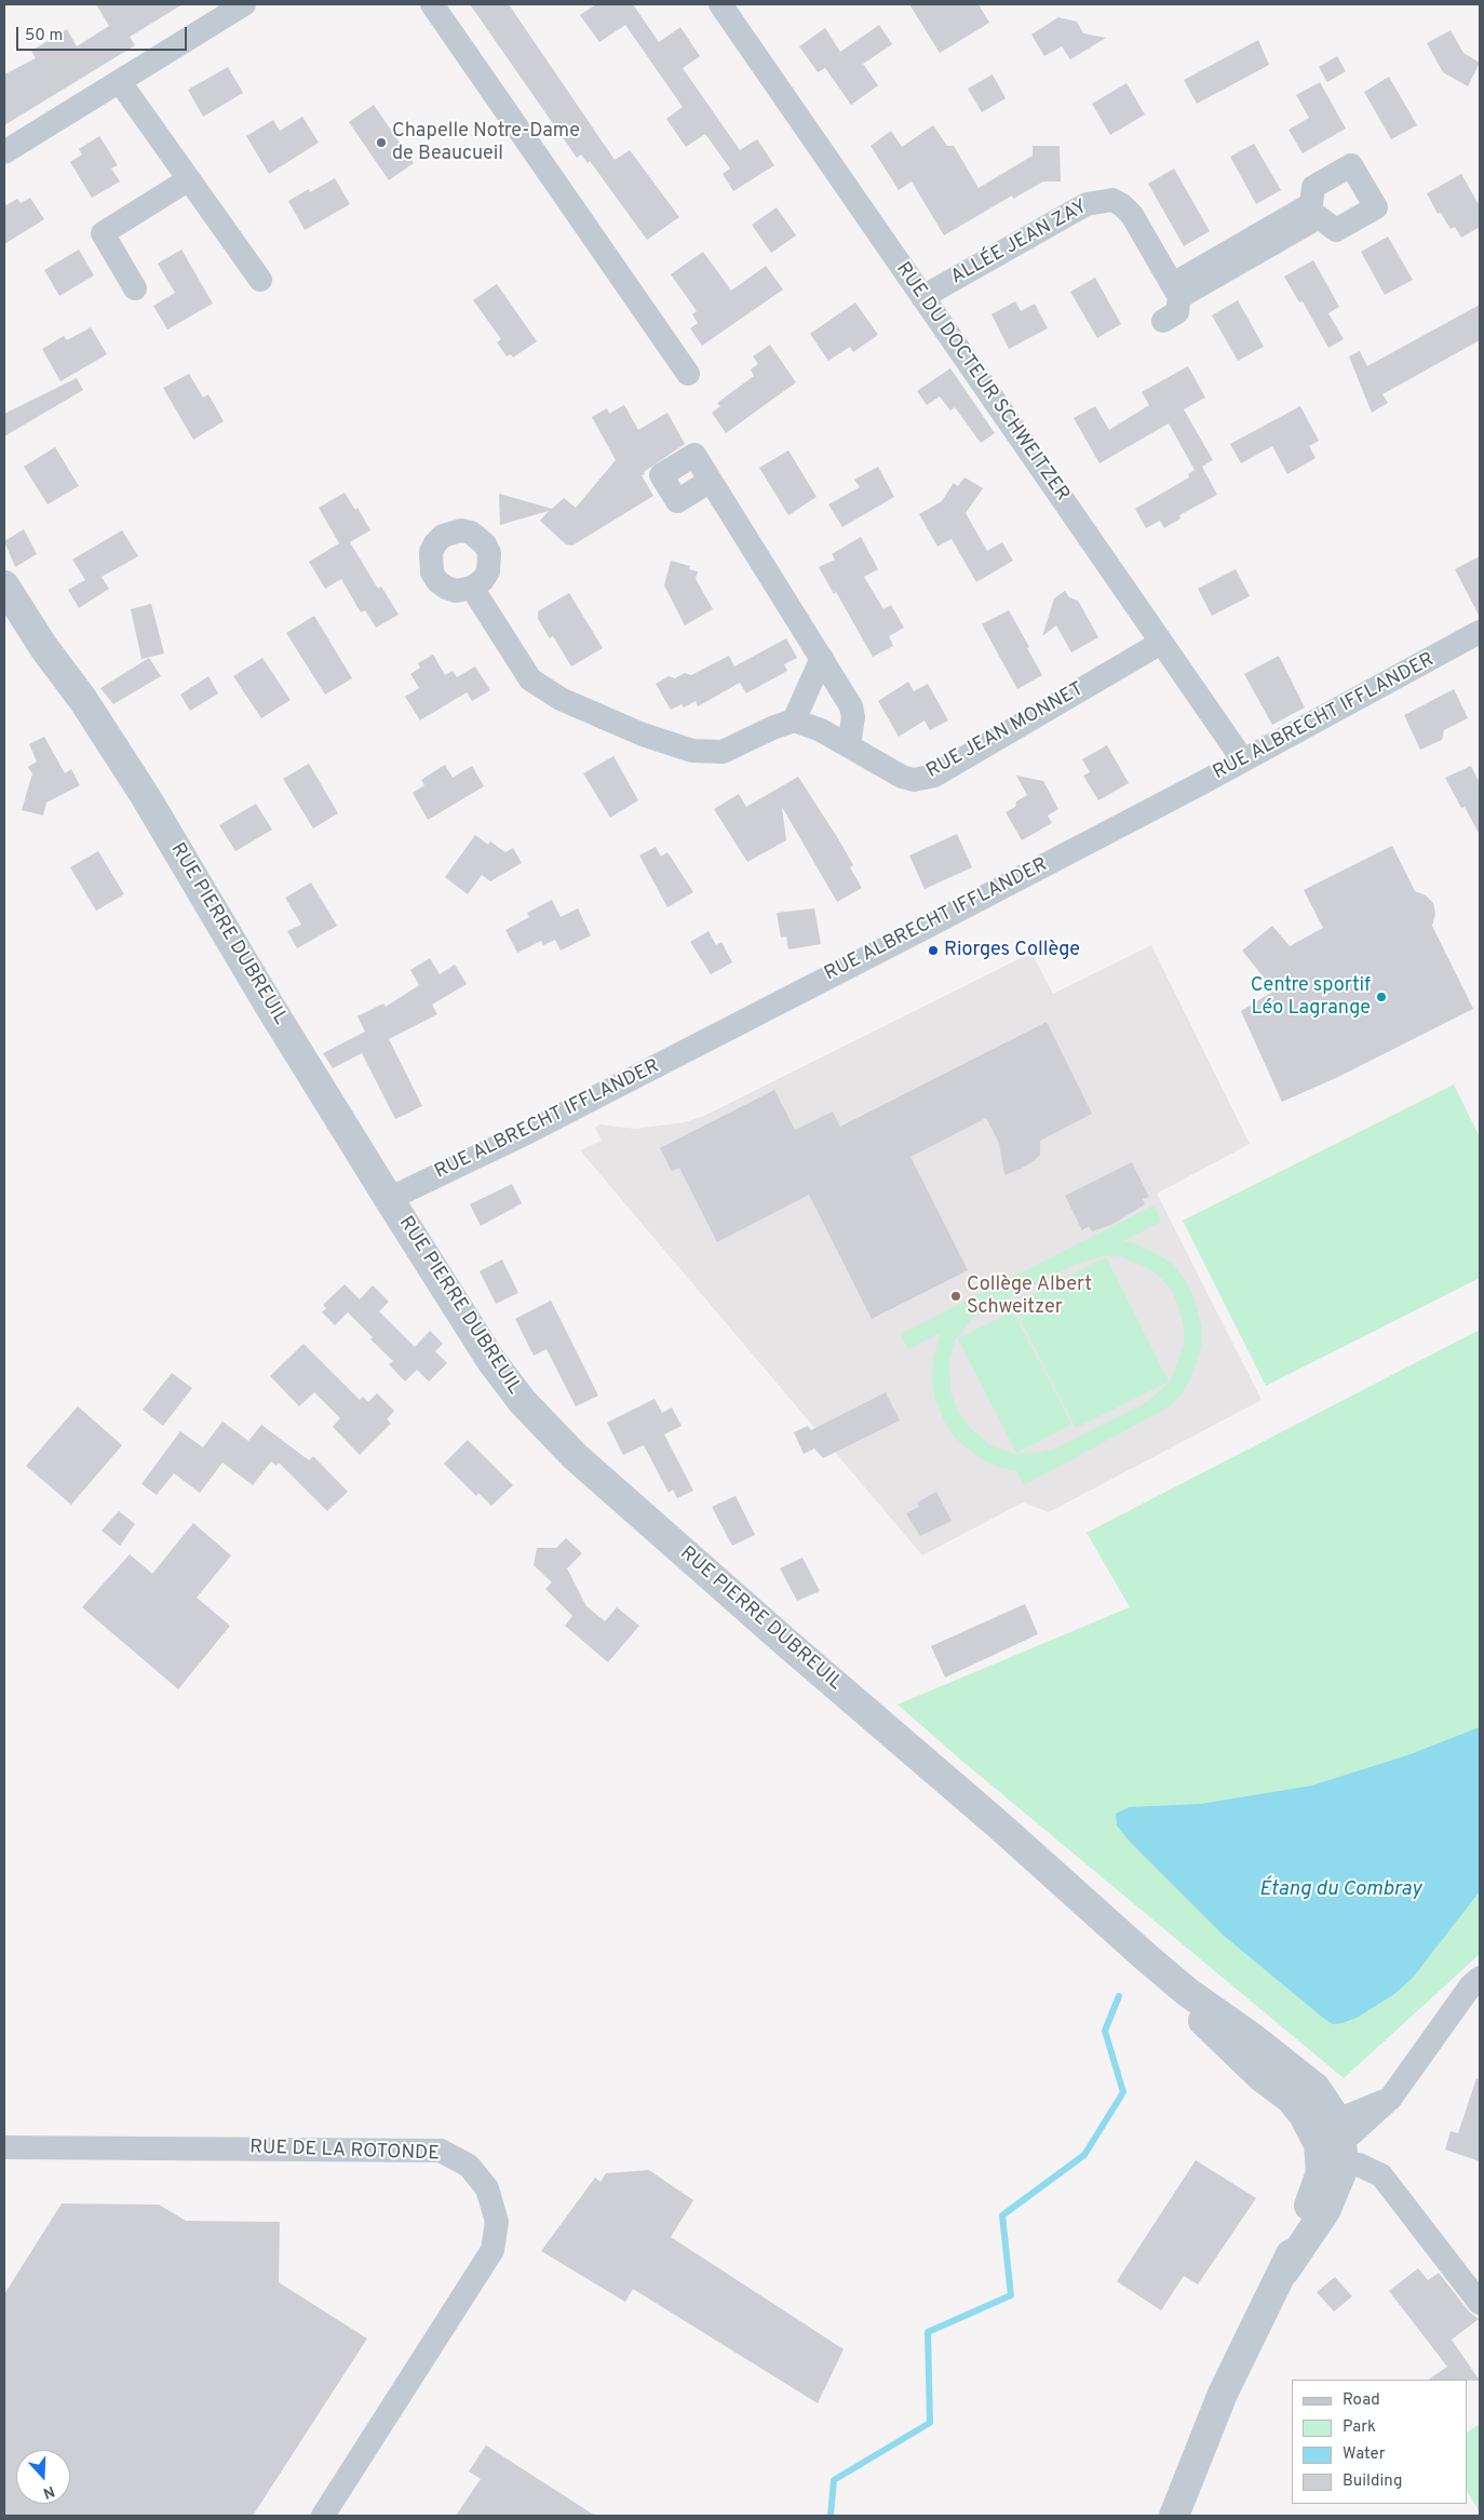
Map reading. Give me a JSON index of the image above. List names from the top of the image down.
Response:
{
  "streets": {
    "street": [
      "ALLÉE JEAN ZAY",
      "RUE DU DOCTEUR SCHWEITZER",
      "RUE ALBRECHT IFFLANDER",
      "RUE JEAN MONNET",
      "RUE PIERRE DUBREUIL",
      "RUE DE LA ROTONDE"
    ]
  },
  "crossings": [
    ["ALLÉE JEAN ZAY", "RUE DU DOCTEUR SCHWEITZER"],
    ["RUE DU DOCTEUR SCHWEITZER", "RUE ALBRECHT IFFLANDER"],
    ["RUE DU DOCTEUR SCHWEITZER", "RUE JEAN MONNET"],
    ["RUE ALBRECHT IFFLANDER", "RUE PIERRE DUBREUIL"]
  ],
  "water": ["Étang du Combray"],
  "places": [
    "Chapelle Notre-Dame de Beaucueil",
    "Riorges Collège",
    "Centre sportif Léo Lagrange",
    "Collège Albert Schweitzer"
  ],
  "legend": [
    "Road",
    "Park",
    "Water",
    "Building"
  ],
  "scale_bar": "50 m",
  "north": "bottom"
}
